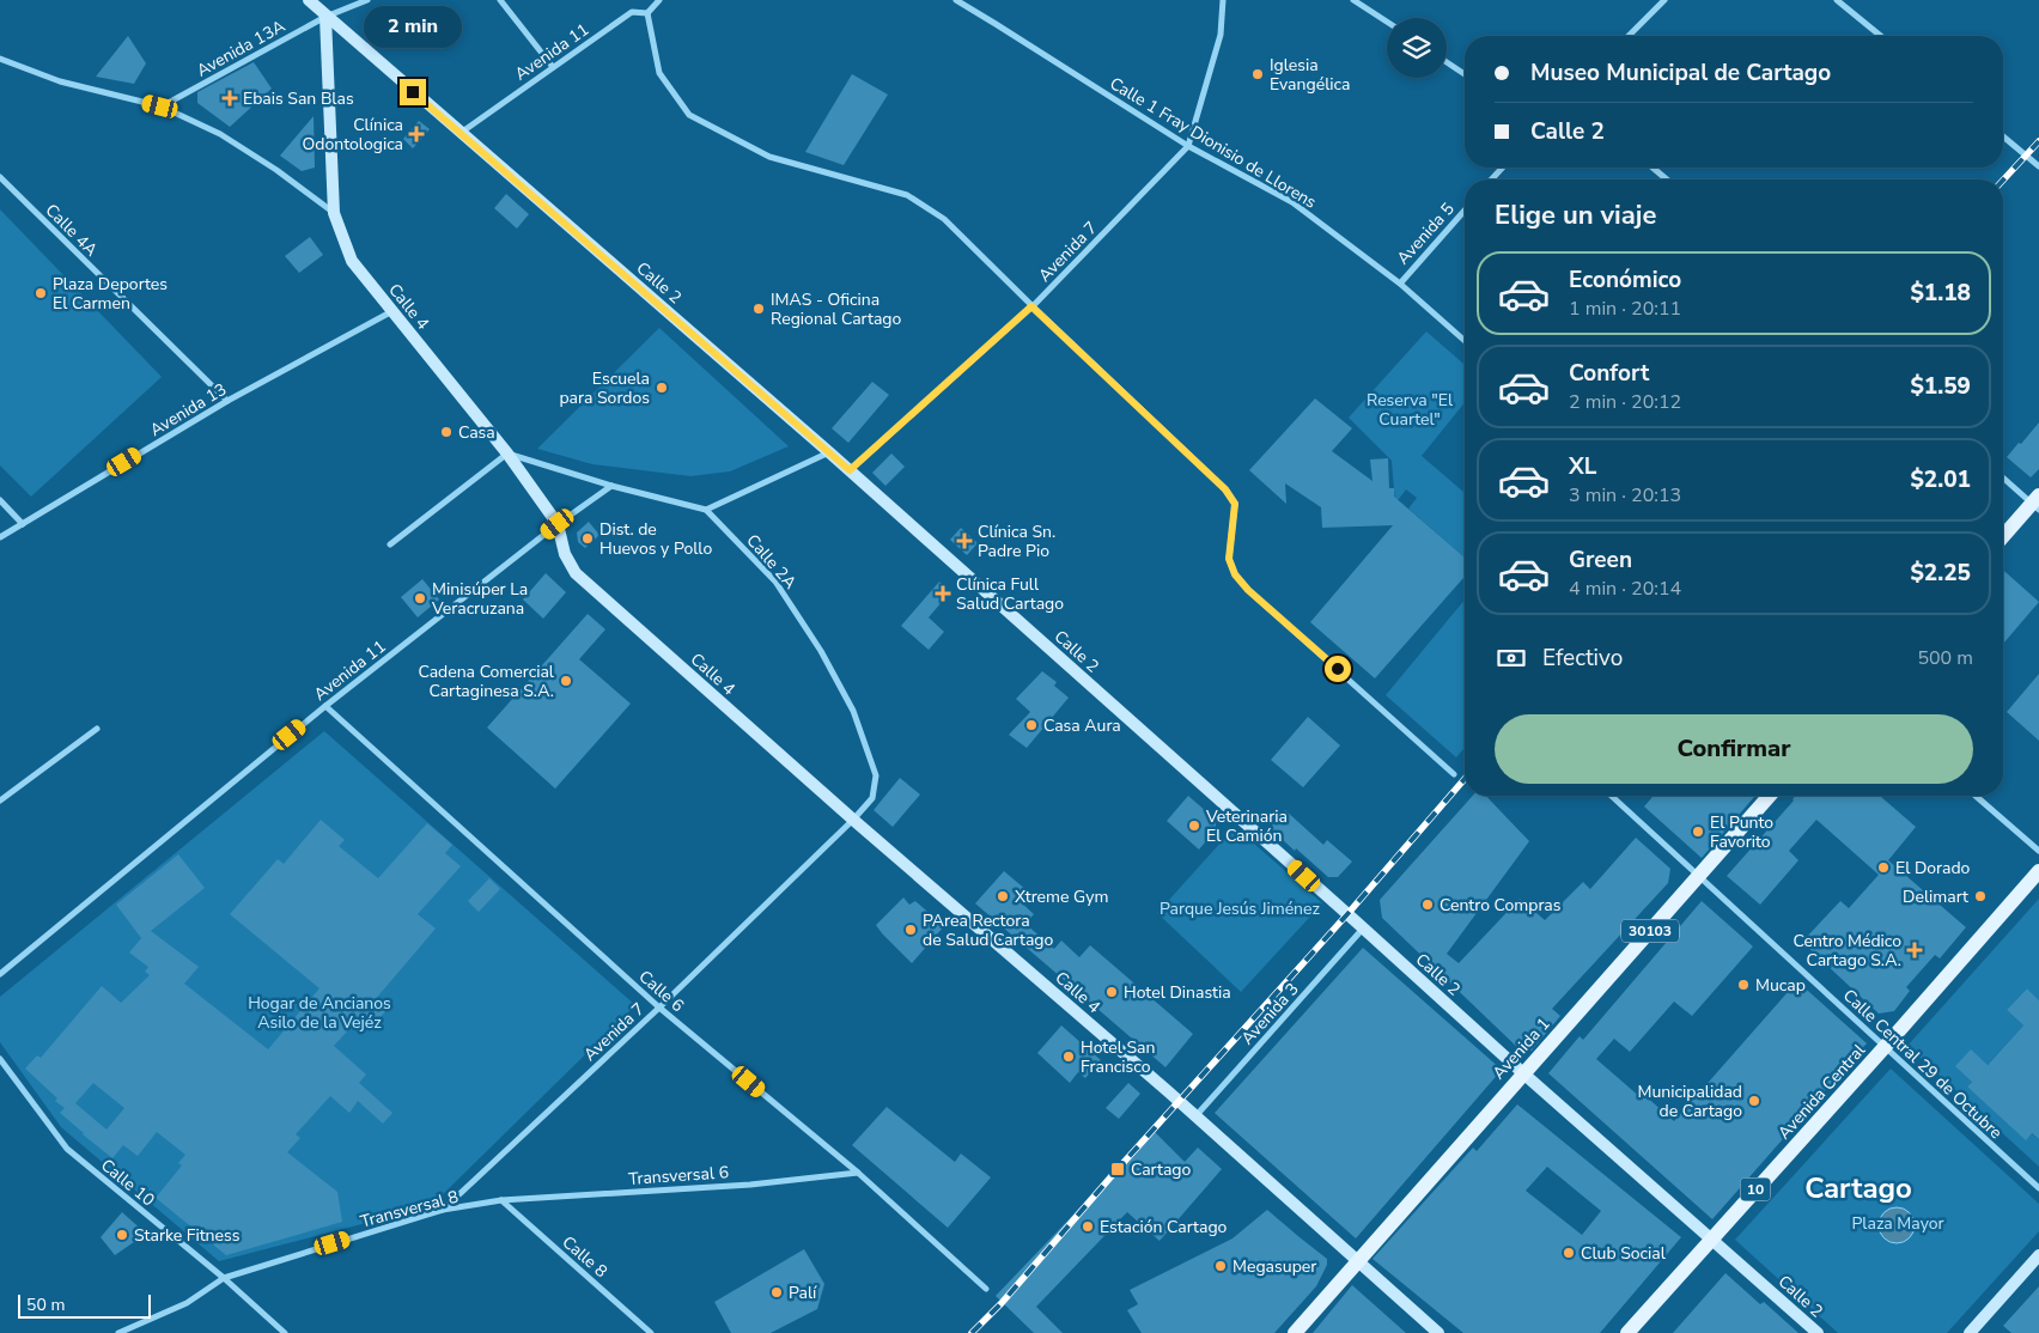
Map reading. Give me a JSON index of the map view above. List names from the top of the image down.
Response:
{
  "streets": {
    "main road": [
      "30103",
      "Avenida 1",
      "Avenida Central",
      "10"
    ],
    "street": [
      "Avenida 13A",
      "Avenida 11",
      "Calle 1 Fray Dionisio de Llorens",
      "Calle 4A",
      "Avenida 5",
      "Avenida 7",
      "Calle 2",
      "Calle 4",
      "Avenida 13",
      "Calle 2A",
      "Calle 6",
      "Avenida 3",
      "Calle Central 29 de Octubre",
      "Transversal 6",
      "Calle 10",
      "Transversal 8",
      "Calle 8"
    ]
  },
  "crossings": [
    ["Avenida 13A", "Calle 2"],
    ["Avenida 13A", "Calle 4"],
    ["Avenida 11", "Calle 2"],
    ["Avenida 11", "Calle 4"],
    ["Avenida 11", "Calle 6"],
    ["Calle 1 Fray Dionisio de Llorens", "Avenida 5"],
    ["Calle 1 Fray Dionisio de Llorens", "Avenida 7"],
    ["Calle 4A", "Avenida 13"],
    ["Avenida 7", "Calle 2"],
    ["Avenida 7", "Calle 4"],
    ["Avenida 7", "Calle 2A"],
    ["Avenida 7", "Calle 6"],
    ["Avenida 7", "Transversal 8"],
    ["Calle 2", "Calle 4"],
    ["Calle 2", "Avenida 3"],
    ["Calle 2", "Avenida 1"],
    ["Calle 2", "Avenida Central"],
    ["Calle 4", "Avenida 13"],
    ["Calle 4", "Calle 2A"],
    ["Calle 4", "Avenida 3"],
    ["Calle 4", "Avenida 1"],
    ["Calle 6", "Transversal 6"],
    ["Avenida 1", "Calle Central 29 de Octubre"],
    ["Calle Central 29 de Octubre", "Avenida Central"],
    ["Transversal 6", "Transversal 8"],
    ["Transversal 6", "Calle 8"],
    ["Calle 10", "Transversal 8"],
    ["Transversal 8", "Calle 8"]
  ],
  "districts": ["Cartago"],
  "parks": [
    "Reserva \"El Cuartel\"",
    "Parque Jesús Jiménez",
    "Hogar de Ancianos Asilo de la Vejéz",
    "Plaza Mayor"
  ],
  "places": {
    "other": [
      "Iglesia Evangélica",
      "Plaza Deportes El Carmen",
      "IMAS - Oficina Regional Cartago",
      "Escuela para Sordos",
      "Casa",
      "Dist. de Huevos y Pollo",
      "Minisúper La Veracruzana",
      "Cadena Comercial Cartaginesa S.A.",
      "Casa Aura",
      "Veterinaria El Camión",
      "El Punto Favorito",
      "El Dorado",
      "Xtreme Gym",
      "Delimart",
      "Centro Compras",
      "PArea Rectora de Salud Cartago",
      "Mucap",
      "Hotel Dinastia",
      "Hotel San Francisco",
      "Municipalidad de Cartago",
      "Estación Cartago",
      "Starke Fitness",
      "Club Social",
      "Megasuper",
      "Palí"
    ],
    "health": [
      "Ebais San Blas",
      "Clínica Odontologica",
      "Clínica Sn. Padre Pio",
      "Clínica Full Salud Cartago",
      "Centro Médico Cartago S.A."
    ],
    "transit": ["Cartago"]
  },
  "scale_bar": "50 m",
  "page": {
    "bubble": "2 min",
    "banner": ["Museo Municipal de Cartago", "Calle 2"],
    "heading": "Elige un viaje",
    "list": [
      {
        "name": "Económico",
        "note": "1 min · 20:11",
        "value": "$1.18"
      },
      {
        "name": "Confort",
        "note": "2 min · 20:12",
        "value": "$1.59"
      },
      {
        "name": "XL",
        "note": "3 min · 20:13",
        "value": "$2.01"
      },
      {
        "name": "Green",
        "note": "4 min · 20:14",
        "value": "$2.25"
      }
    ],
    "pay": ["Efectivo", "500 m"],
    "buttons": "Confirmar",
    "scale": "50 m"
  }
}
